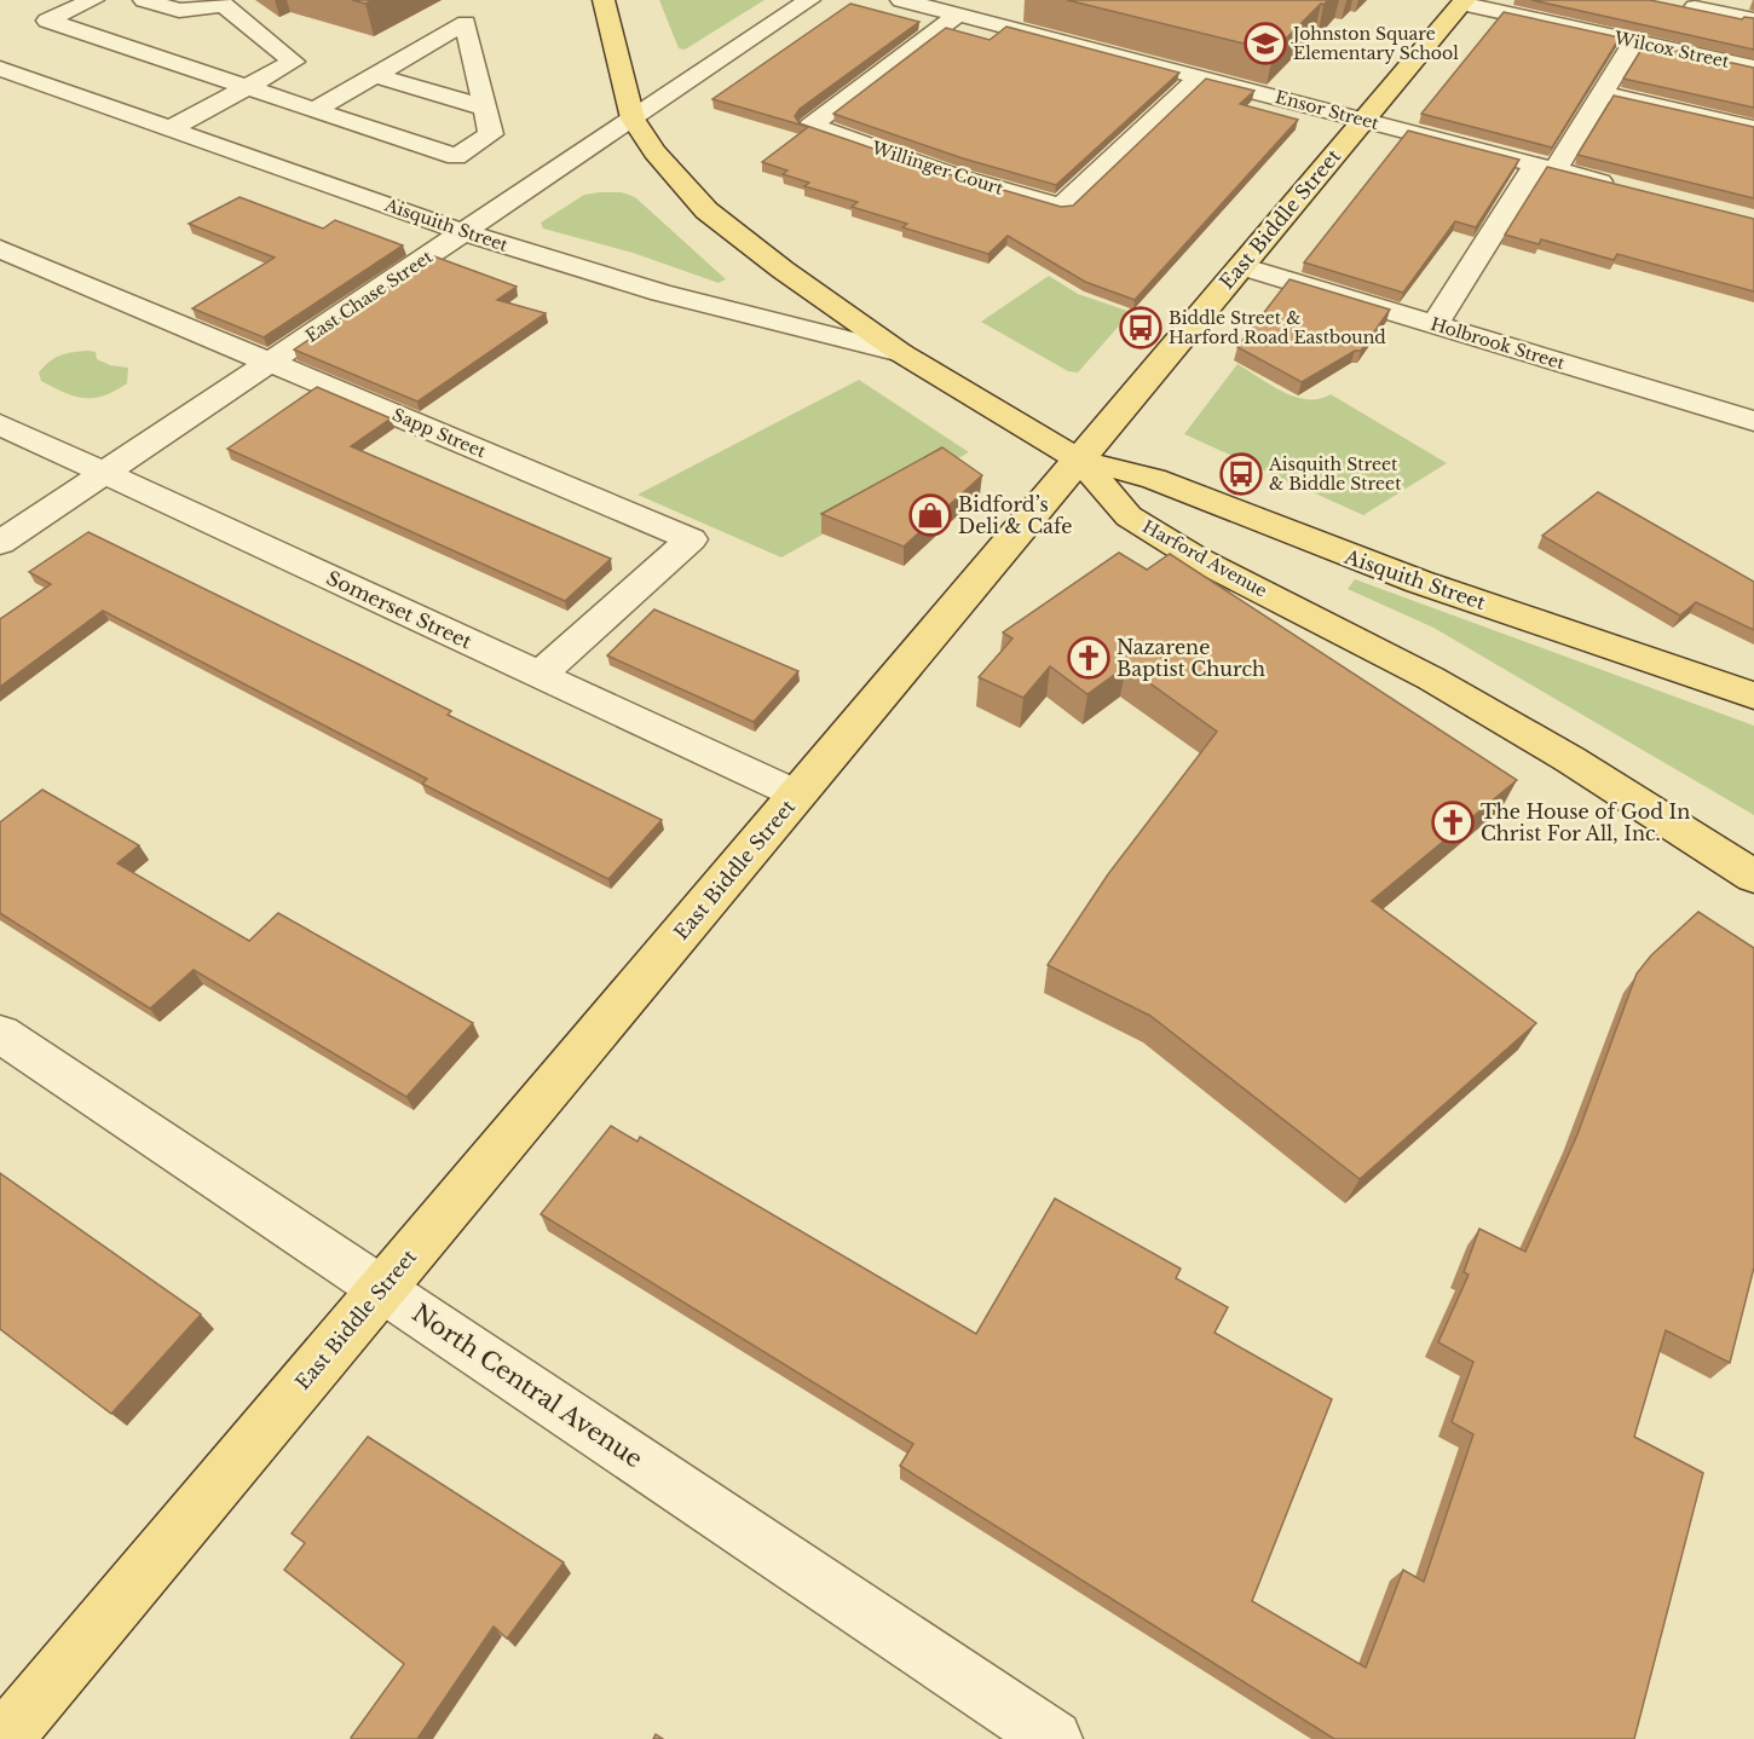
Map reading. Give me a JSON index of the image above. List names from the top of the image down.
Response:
{
  "streets": {
    "main road": ["East Biddle Street", "Aisquith Street", "Harford Avenue"],
    "street": [
      "Wilcox Street",
      "Ensor Street",
      "Willinger Court",
      "East Chase Street",
      "Holbrook Street",
      "Sapp Street",
      "Somerset Street",
      "North Central Avenue"
    ]
  },
  "crossings": [
    ["Wilcox Street", "East Biddle Street"],
    ["Ensor Street", "Willinger Court"],
    ["Ensor Street", "East Biddle Street"],
    ["East Biddle Street", "Aisquith Street"],
    ["East Biddle Street", "Holbrook Street"],
    ["East Biddle Street", "Harford Avenue"],
    ["East Biddle Street", "Somerset Street"],
    ["East Biddle Street", "North Central Avenue"],
    ["Aisquith Street", "East Chase Street"],
    ["Aisquith Street", "Harford Avenue"],
    ["East Chase Street", "Sapp Street"],
    ["East Chase Street", "Harford Avenue"],
    ["East Chase Street", "Somerset Street"],
    ["Sapp Street", "Somerset Street"]
  ],
  "places": {
    "school or university": ["Johnston Square Elementary School"],
    "bus stop": ["Biddle Street & Harford Road Eastbound", "Aisquith Street & Biddle Street"],
    "shop": ["Bidford’s Deli & Cafe"],
    "church": ["Nazarene Baptist Church", "The House of God In Christ For All, Inc."]
  }
}
